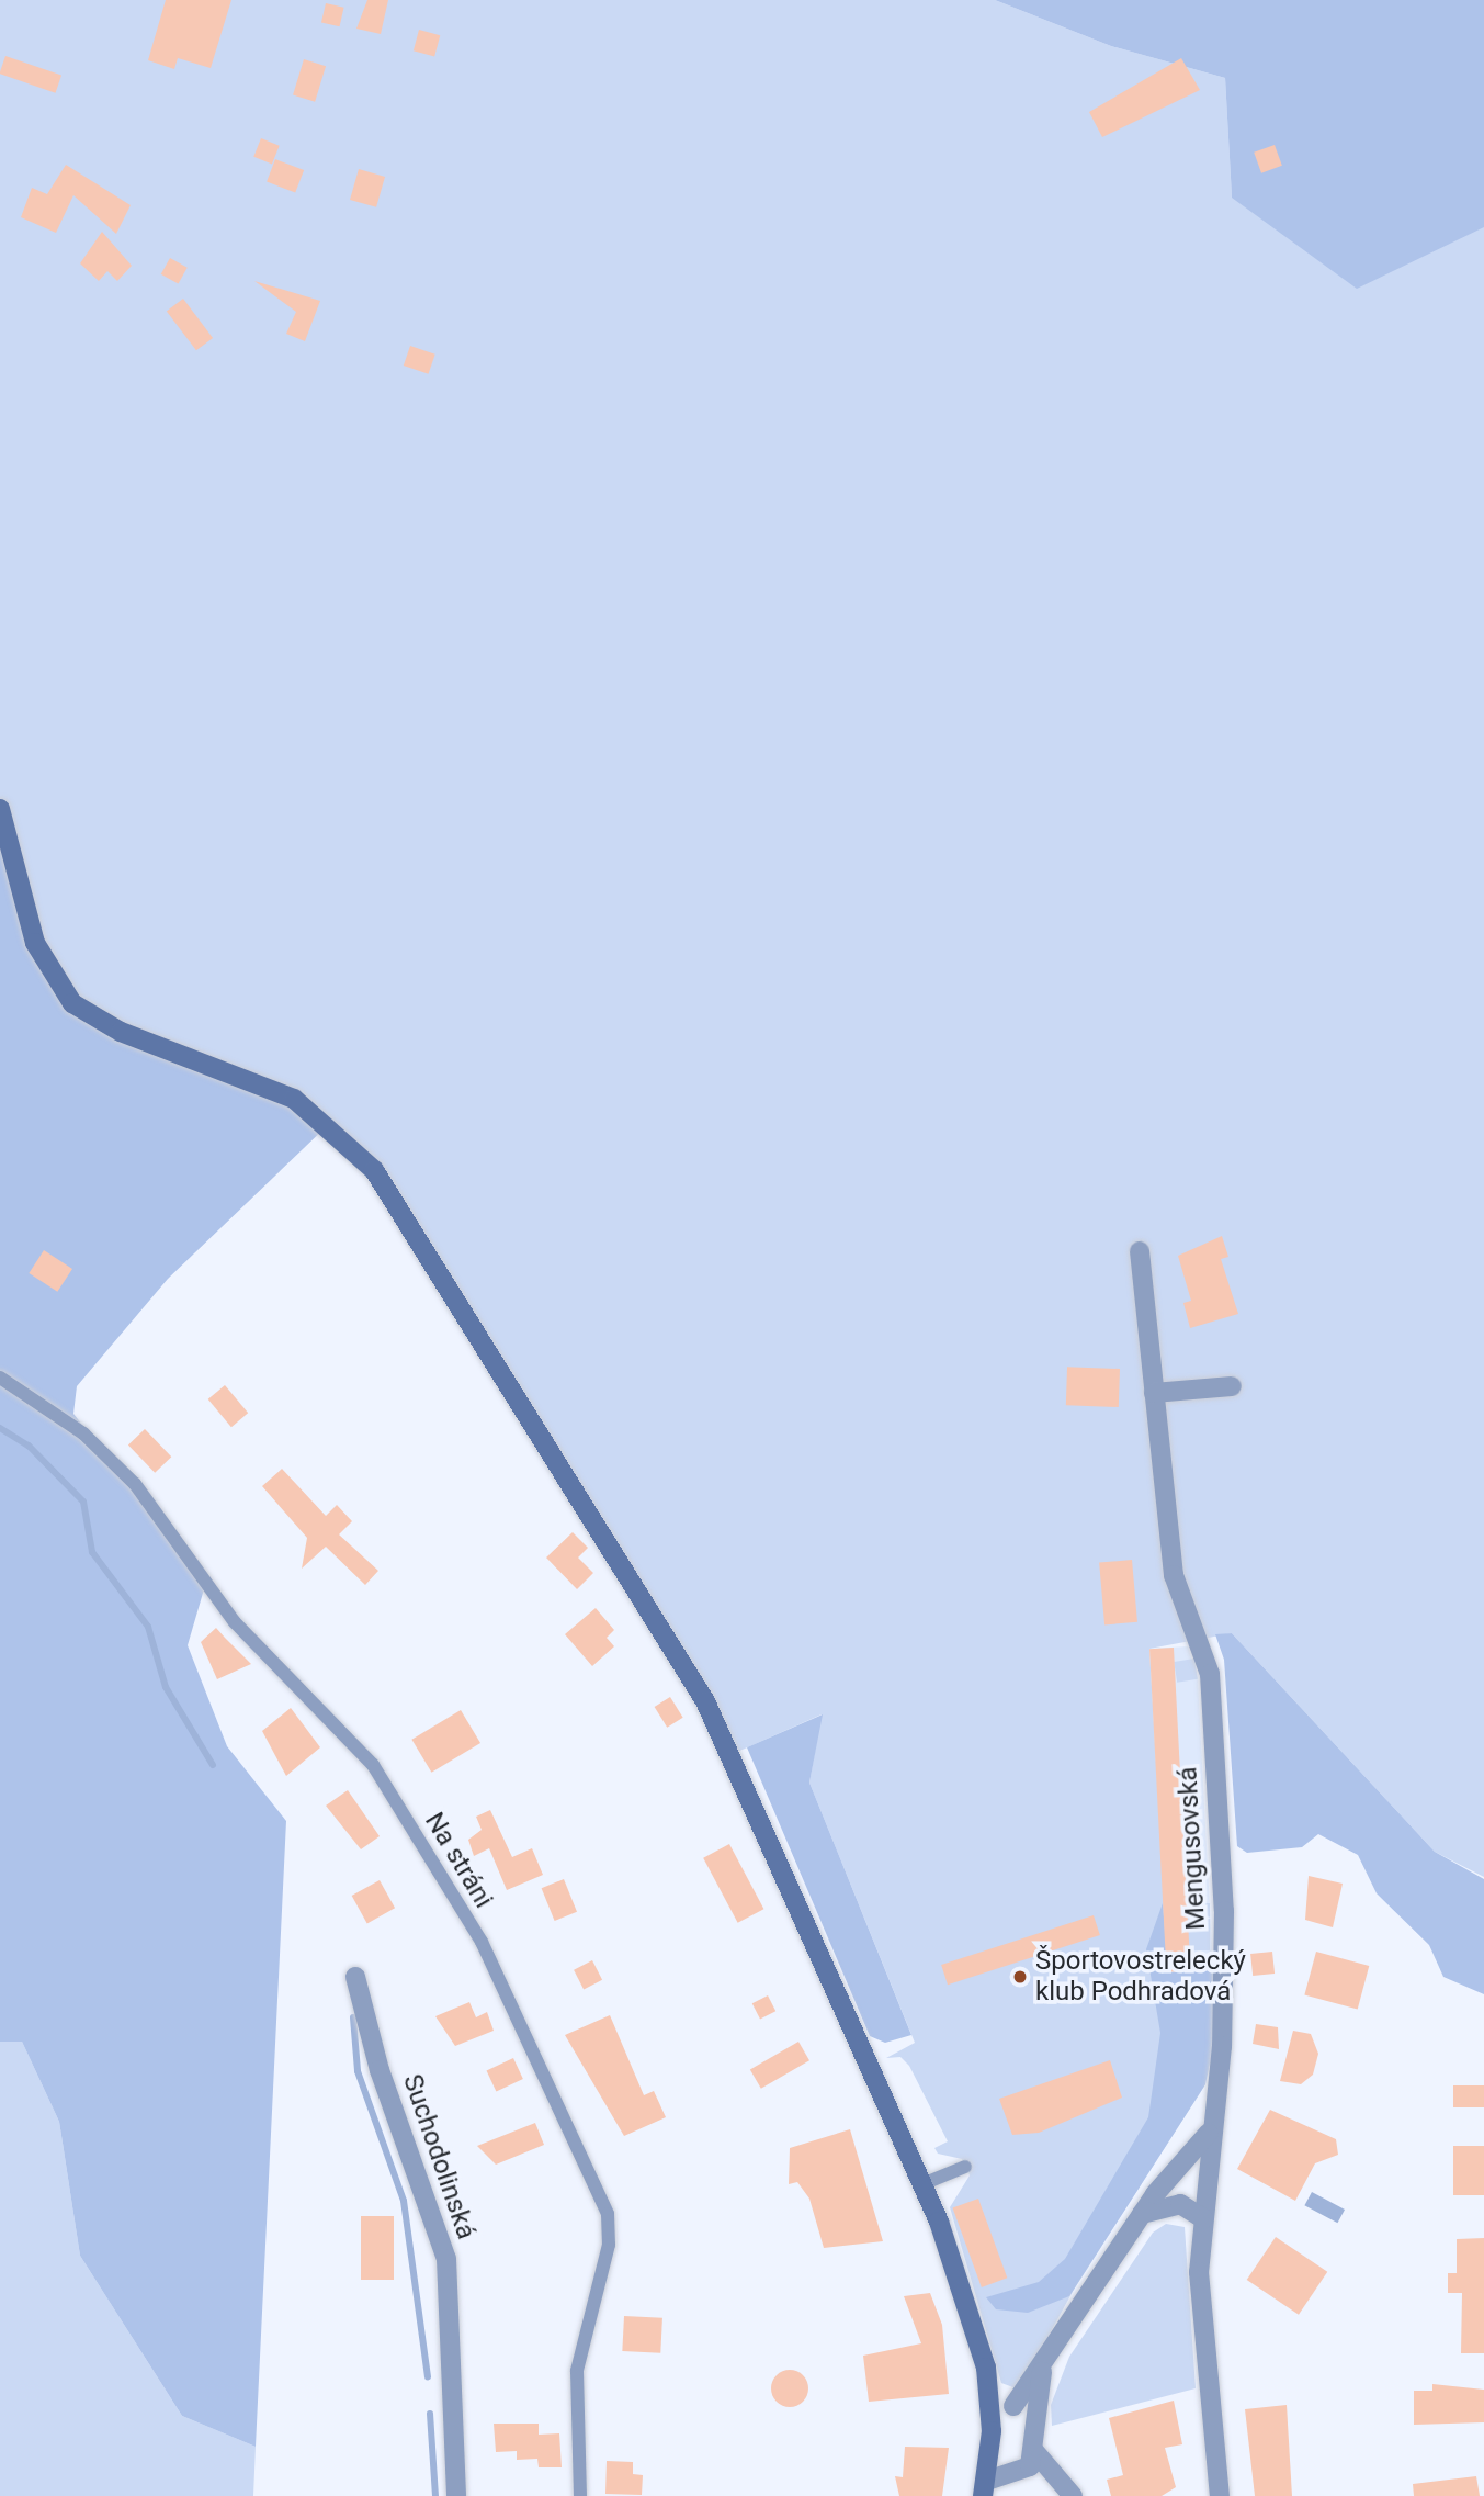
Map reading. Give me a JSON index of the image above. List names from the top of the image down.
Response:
{
  "streets": {
    "street": ["Mengusovská", "Suchodolinská"],
    "lane": ["Na stráni"]
  },
  "places": ["Športovostrelecký klub Podhradová"]
}
